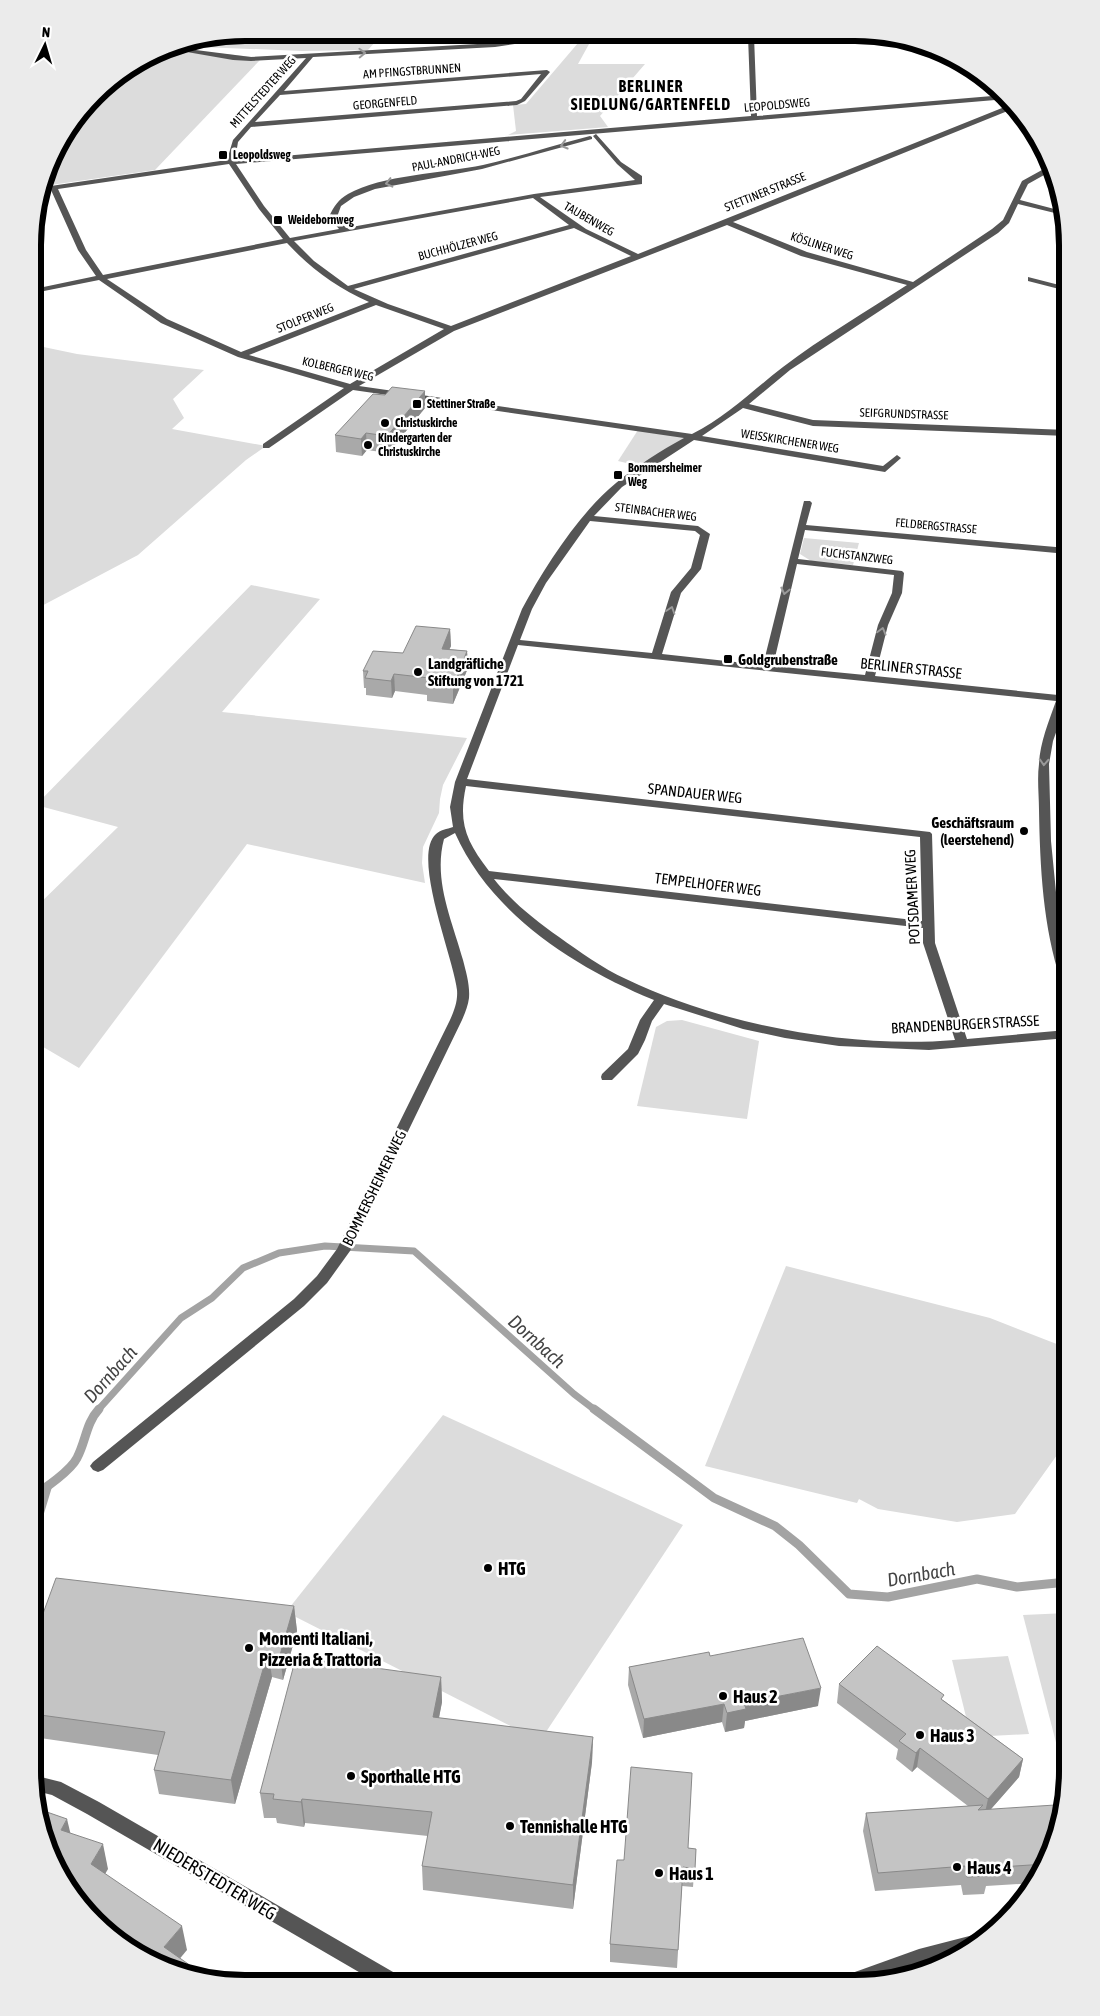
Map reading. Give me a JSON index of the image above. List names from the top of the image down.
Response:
{
  "streets": {
    "street": [
      "AM PFINGSTBRUNNEN",
      "MITTELSTEDTER WEG",
      "GEORGENFELD",
      "LEOPOLDSWEG",
      "PAUL-ANDRICH-WEG",
      "STETTINER STRASSE",
      "TAUBENWEG",
      "BUCHHÖLZER WEG",
      "KÖSLINER WEG",
      "STOLPER WEG",
      "KOLBERGER WEG",
      "SEIFGRUNDSTRASSE",
      "WEISSKIRCHENER WEG",
      "STEINBACHER WEG",
      "FELDBERGSTRASSE",
      "FUCHSTANZWEG",
      "BERLINER STRASSE",
      "SPANDAUER WEG",
      "TEMPELHOFER WEG",
      "POTSDAMER WEG",
      "BRANDENBURGER STRASSE",
      "BOMMERSHEIMER WEG",
      "NIEDERSTEDTER WEG"
    ]
  },
  "crossings": [
    ["AM PFINGSTBRUNNEN", "MITTELSTEDTER WEG"],
    ["AM PFINGSTBRUNNEN", "GEORGENFELD"],
    ["MITTELSTEDTER WEG", "GEORGENFELD"],
    ["MITTELSTEDTER WEG", "LEOPOLDSWEG"],
    ["LEOPOLDSWEG", "PAUL-ANDRICH-WEG"],
    ["LEOPOLDSWEG", "KOLBERGER WEG"],
    ["STETTINER STRASSE", "TAUBENWEG"],
    ["STETTINER STRASSE", "KÖSLINER WEG"],
    ["STETTINER STRASSE", "KOLBERGER WEG"],
    ["TAUBENWEG", "BUCHHÖLZER WEG"],
    ["STOLPER WEG", "KOLBERGER WEG"],
    ["KOLBERGER WEG", "WEISSKIRCHENER WEG"],
    ["STEINBACHER WEG", "BERLINER STRASSE"],
    ["FUCHSTANZWEG", "BERLINER STRASSE"],
    ["SPANDAUER WEG", "POTSDAMER WEG"],
    ["SPANDAUER WEG", "BRANDENBURGER STRASSE"],
    ["TEMPELHOFER WEG", "POTSDAMER WEG"],
    ["TEMPELHOFER WEG", "BRANDENBURGER STRASSE"],
    ["POTSDAMER WEG", "BRANDENBURGER STRASSE"],
    ["BRANDENBURGER STRASSE", "BOMMERSHEIMER WEG"]
  ],
  "districts": ["BERLINER SIEDLUNG/GARTENFELD"],
  "water": ["Dornbach"],
  "places": {
    "transit": [
      "Leopoldsweg",
      "Weidebornweg",
      "Stettiner Straße",
      "Bommersheimer Weg",
      "Goldgrubenstraße"
    ],
    "other": [
      "Christuskirche",
      "Kindergarten der Christuskirche",
      "Landgräfliche Stiftung von 1721",
      "Geschäftsraum (leerstehend)",
      "HTG",
      "Momenti Italiani, Pizzeria & Trattoria",
      "Haus 2",
      "Haus 3",
      "Sporthalle HTG",
      "Tennishalle HTG",
      "Haus 4",
      "Haus 1"
    ]
  },
  "north": "top"
}
